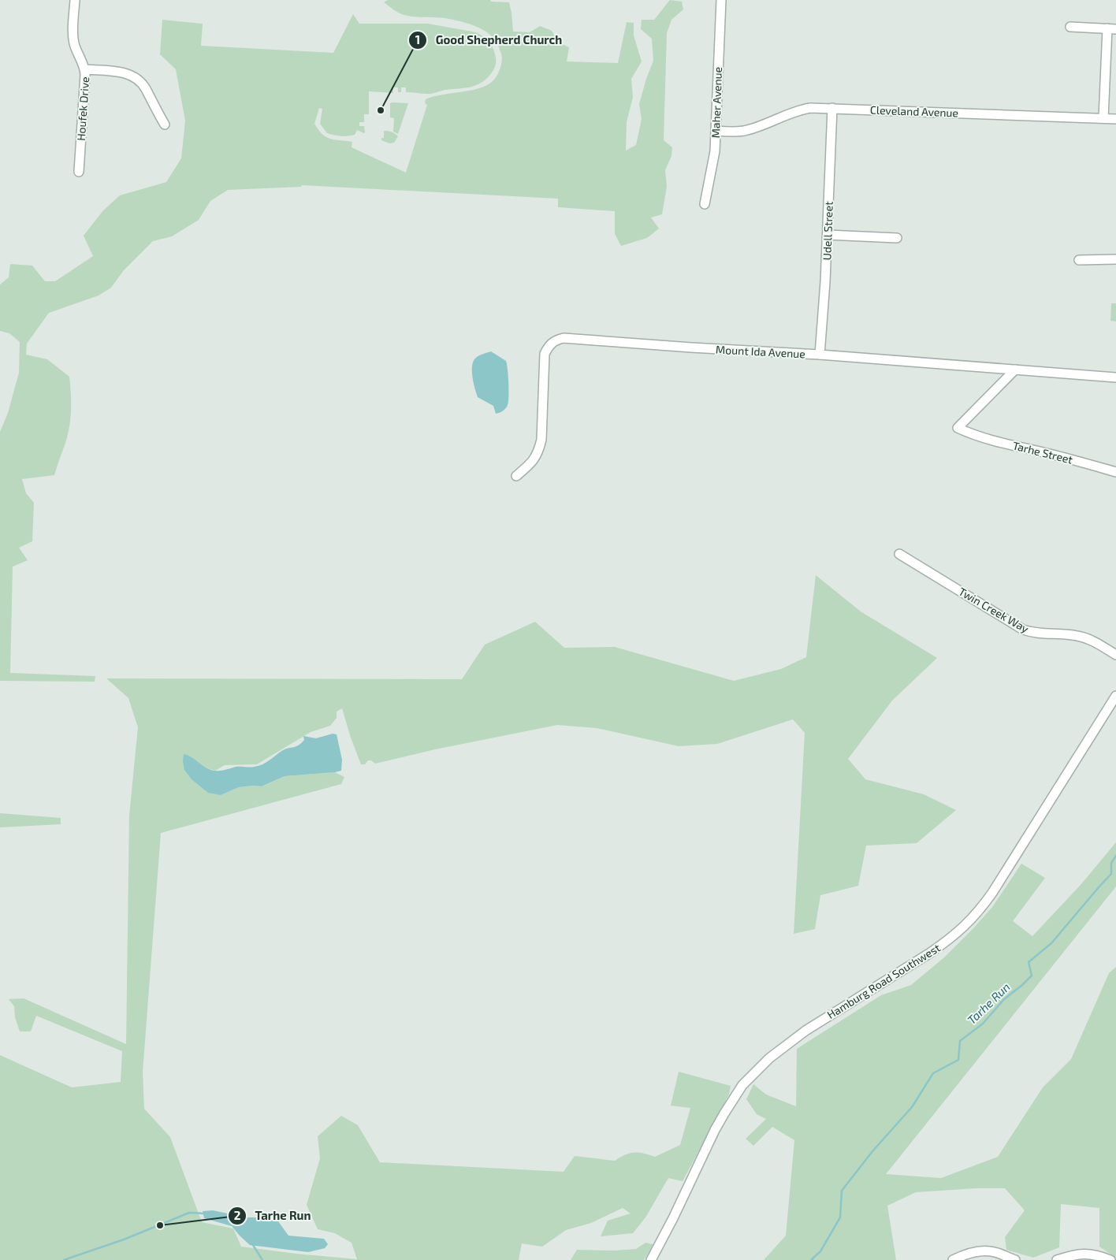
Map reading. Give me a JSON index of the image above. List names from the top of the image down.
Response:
{
  "streets": {
    "street": [
      "Maher Avenue",
      "Houfek Drive",
      "Cleveland Avenue",
      "Udell Street",
      "Mount Ida Avenue",
      "Tarhe Street",
      "Twin Creek Way",
      "Hamburg Road Southwest"
    ]
  },
  "crossings": [
    ["Maher Avenue", "Cleveland Avenue"],
    ["Cleveland Avenue", "Udell Street"],
    ["Udell Street", "Mount Ida Avenue"],
    ["Mount Ida Avenue", "Tarhe Street"]
  ],
  "water": ["Tarhe Run"],
  "places": ["Good Shepherd Church", "Tarhe Run"]
}
